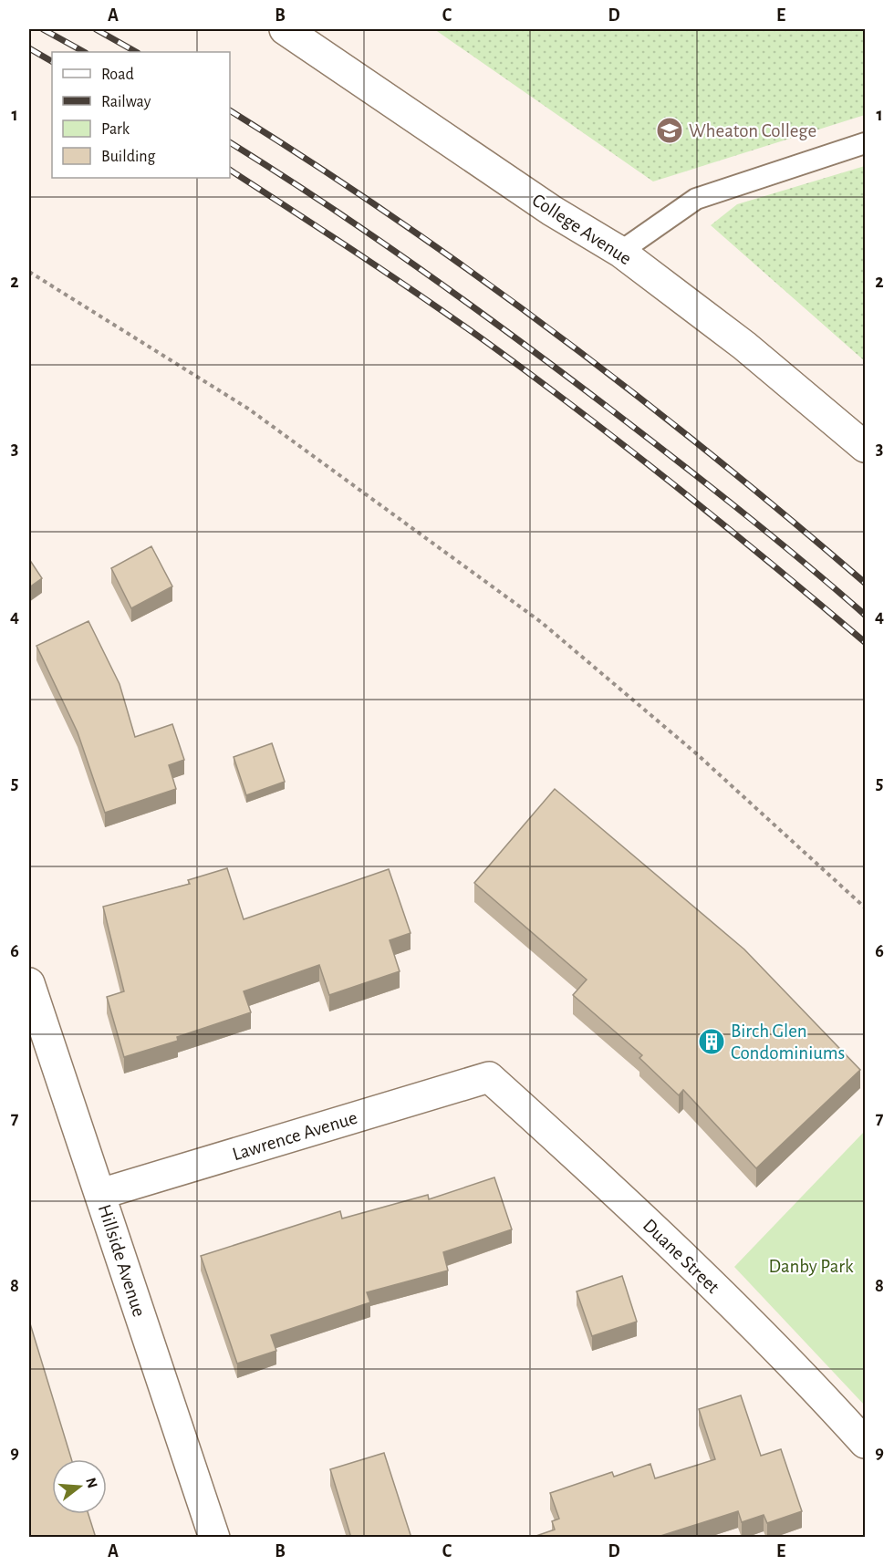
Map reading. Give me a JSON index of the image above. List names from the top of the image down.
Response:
{
  "streets": {
    "street": [
      "College Avenue",
      "Lawrence Avenue",
      "Duane Street",
      "Hillside Avenue"
    ]
  },
  "crossings": [
    ["Lawrence Avenue", "Duane Street"],
    ["Lawrence Avenue", "Hillside Avenue"]
  ],
  "parks": ["Danby Park"],
  "places": {
    "school or university": ["Wheaton College"],
    "building": ["Birch Glen Condominiums"]
  },
  "legend": [
    "Road",
    "Railway",
    "Park",
    "Building"
  ],
  "north": "right",
  "grid": {
    "columns": [
      "A",
      "B",
      "C",
      "D",
      "E"
    ],
    "rows": [
      "1",
      "2",
      "3",
      "4",
      "5",
      "6",
      "7",
      "8",
      "9"
    ]
  }
}
